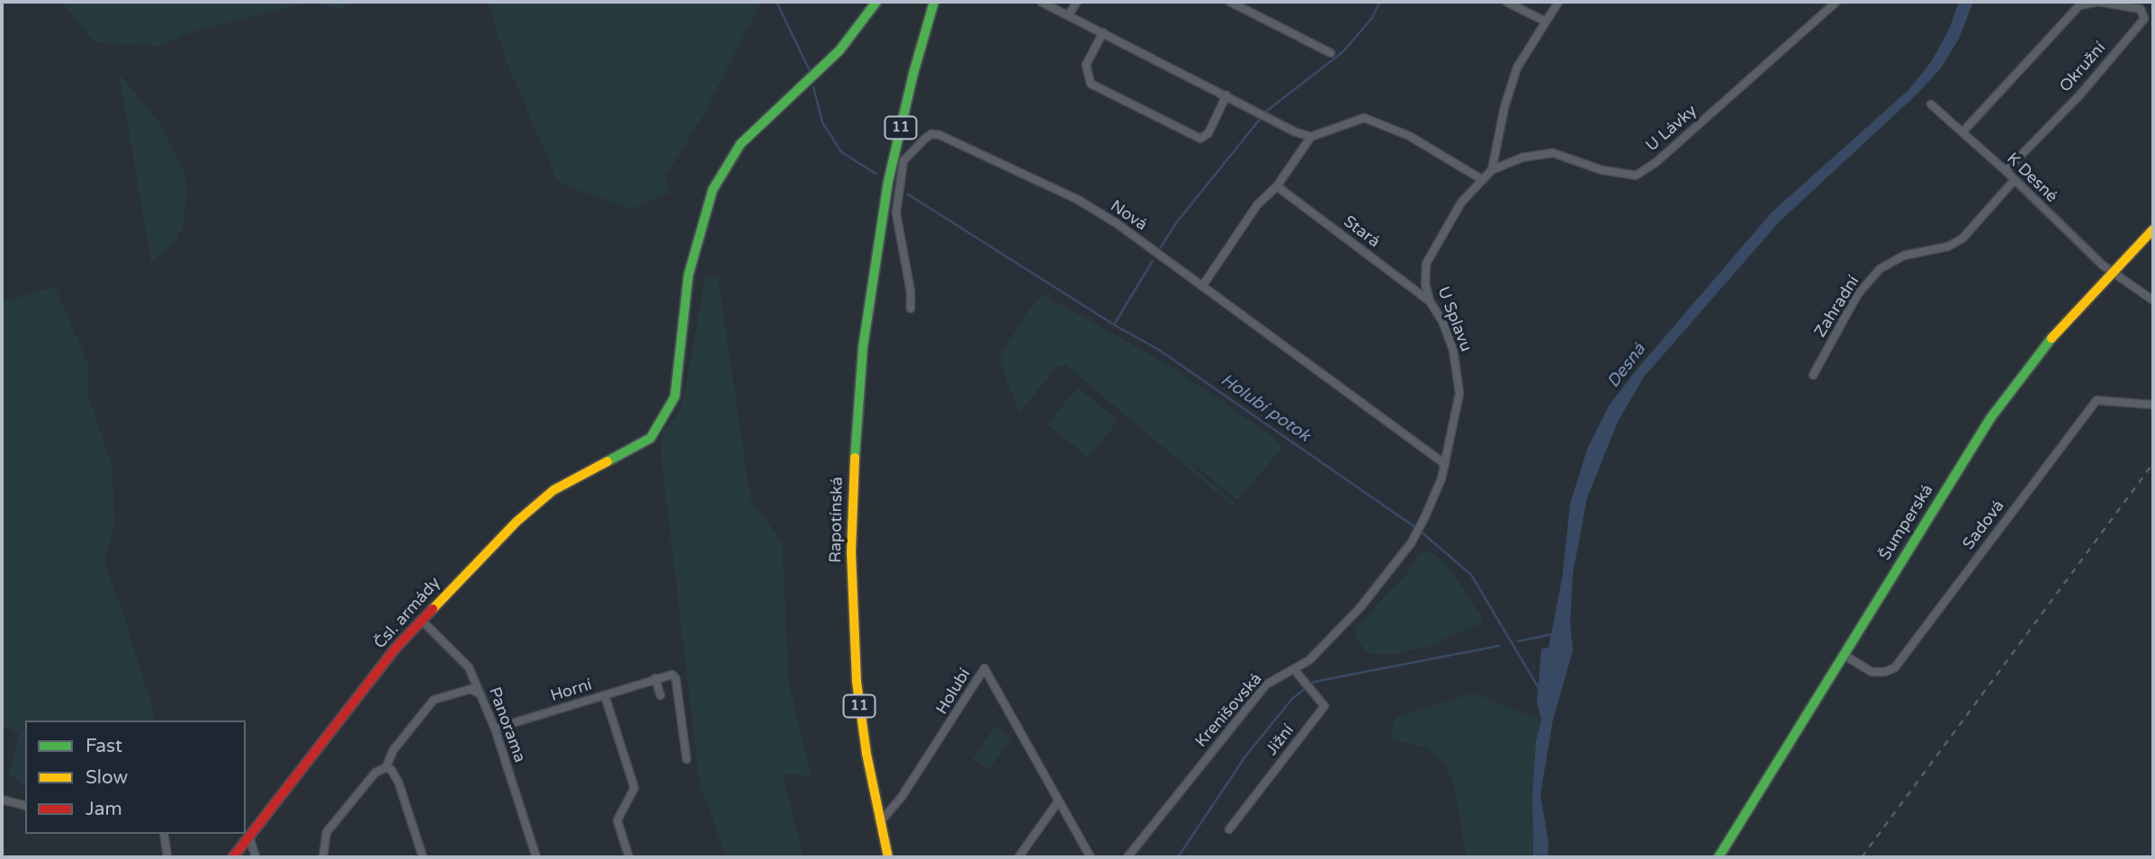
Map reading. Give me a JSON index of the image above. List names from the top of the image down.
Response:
{
  "streets": {
    "street": [
      "Okružní",
      "11",
      "U Lávky",
      "K Desné",
      "Nová",
      "Stará",
      "Zahradní",
      "U Splavu",
      "Rapotínská",
      "Šumperská",
      "Sadová",
      "Čsl. armády",
      "Horní",
      "Holubí",
      "Krenišovská",
      "Panorama",
      "Jižní"
    ]
  },
  "crossings": [
    ["Okružní", "K Desné"],
    ["U Lávky", "U Splavu"],
    ["K Desné", "Zahradní"],
    ["K Desné", "Šumperská"],
    ["Nová", "U Splavu"],
    ["Stará", "U Splavu"],
    ["U Splavu", "Krenišovská"],
    ["Rapotínská", "Holubí"],
    ["Šumperská", "Sadová"],
    ["Čsl. armády", "Panorama"],
    ["Horní", "Panorama"],
    ["Krenišovská", "Jižní"]
  ],
  "water": ["Desná", "Holubí potok"],
  "legend": ["Fast", "Slow", "Jam"]
}
